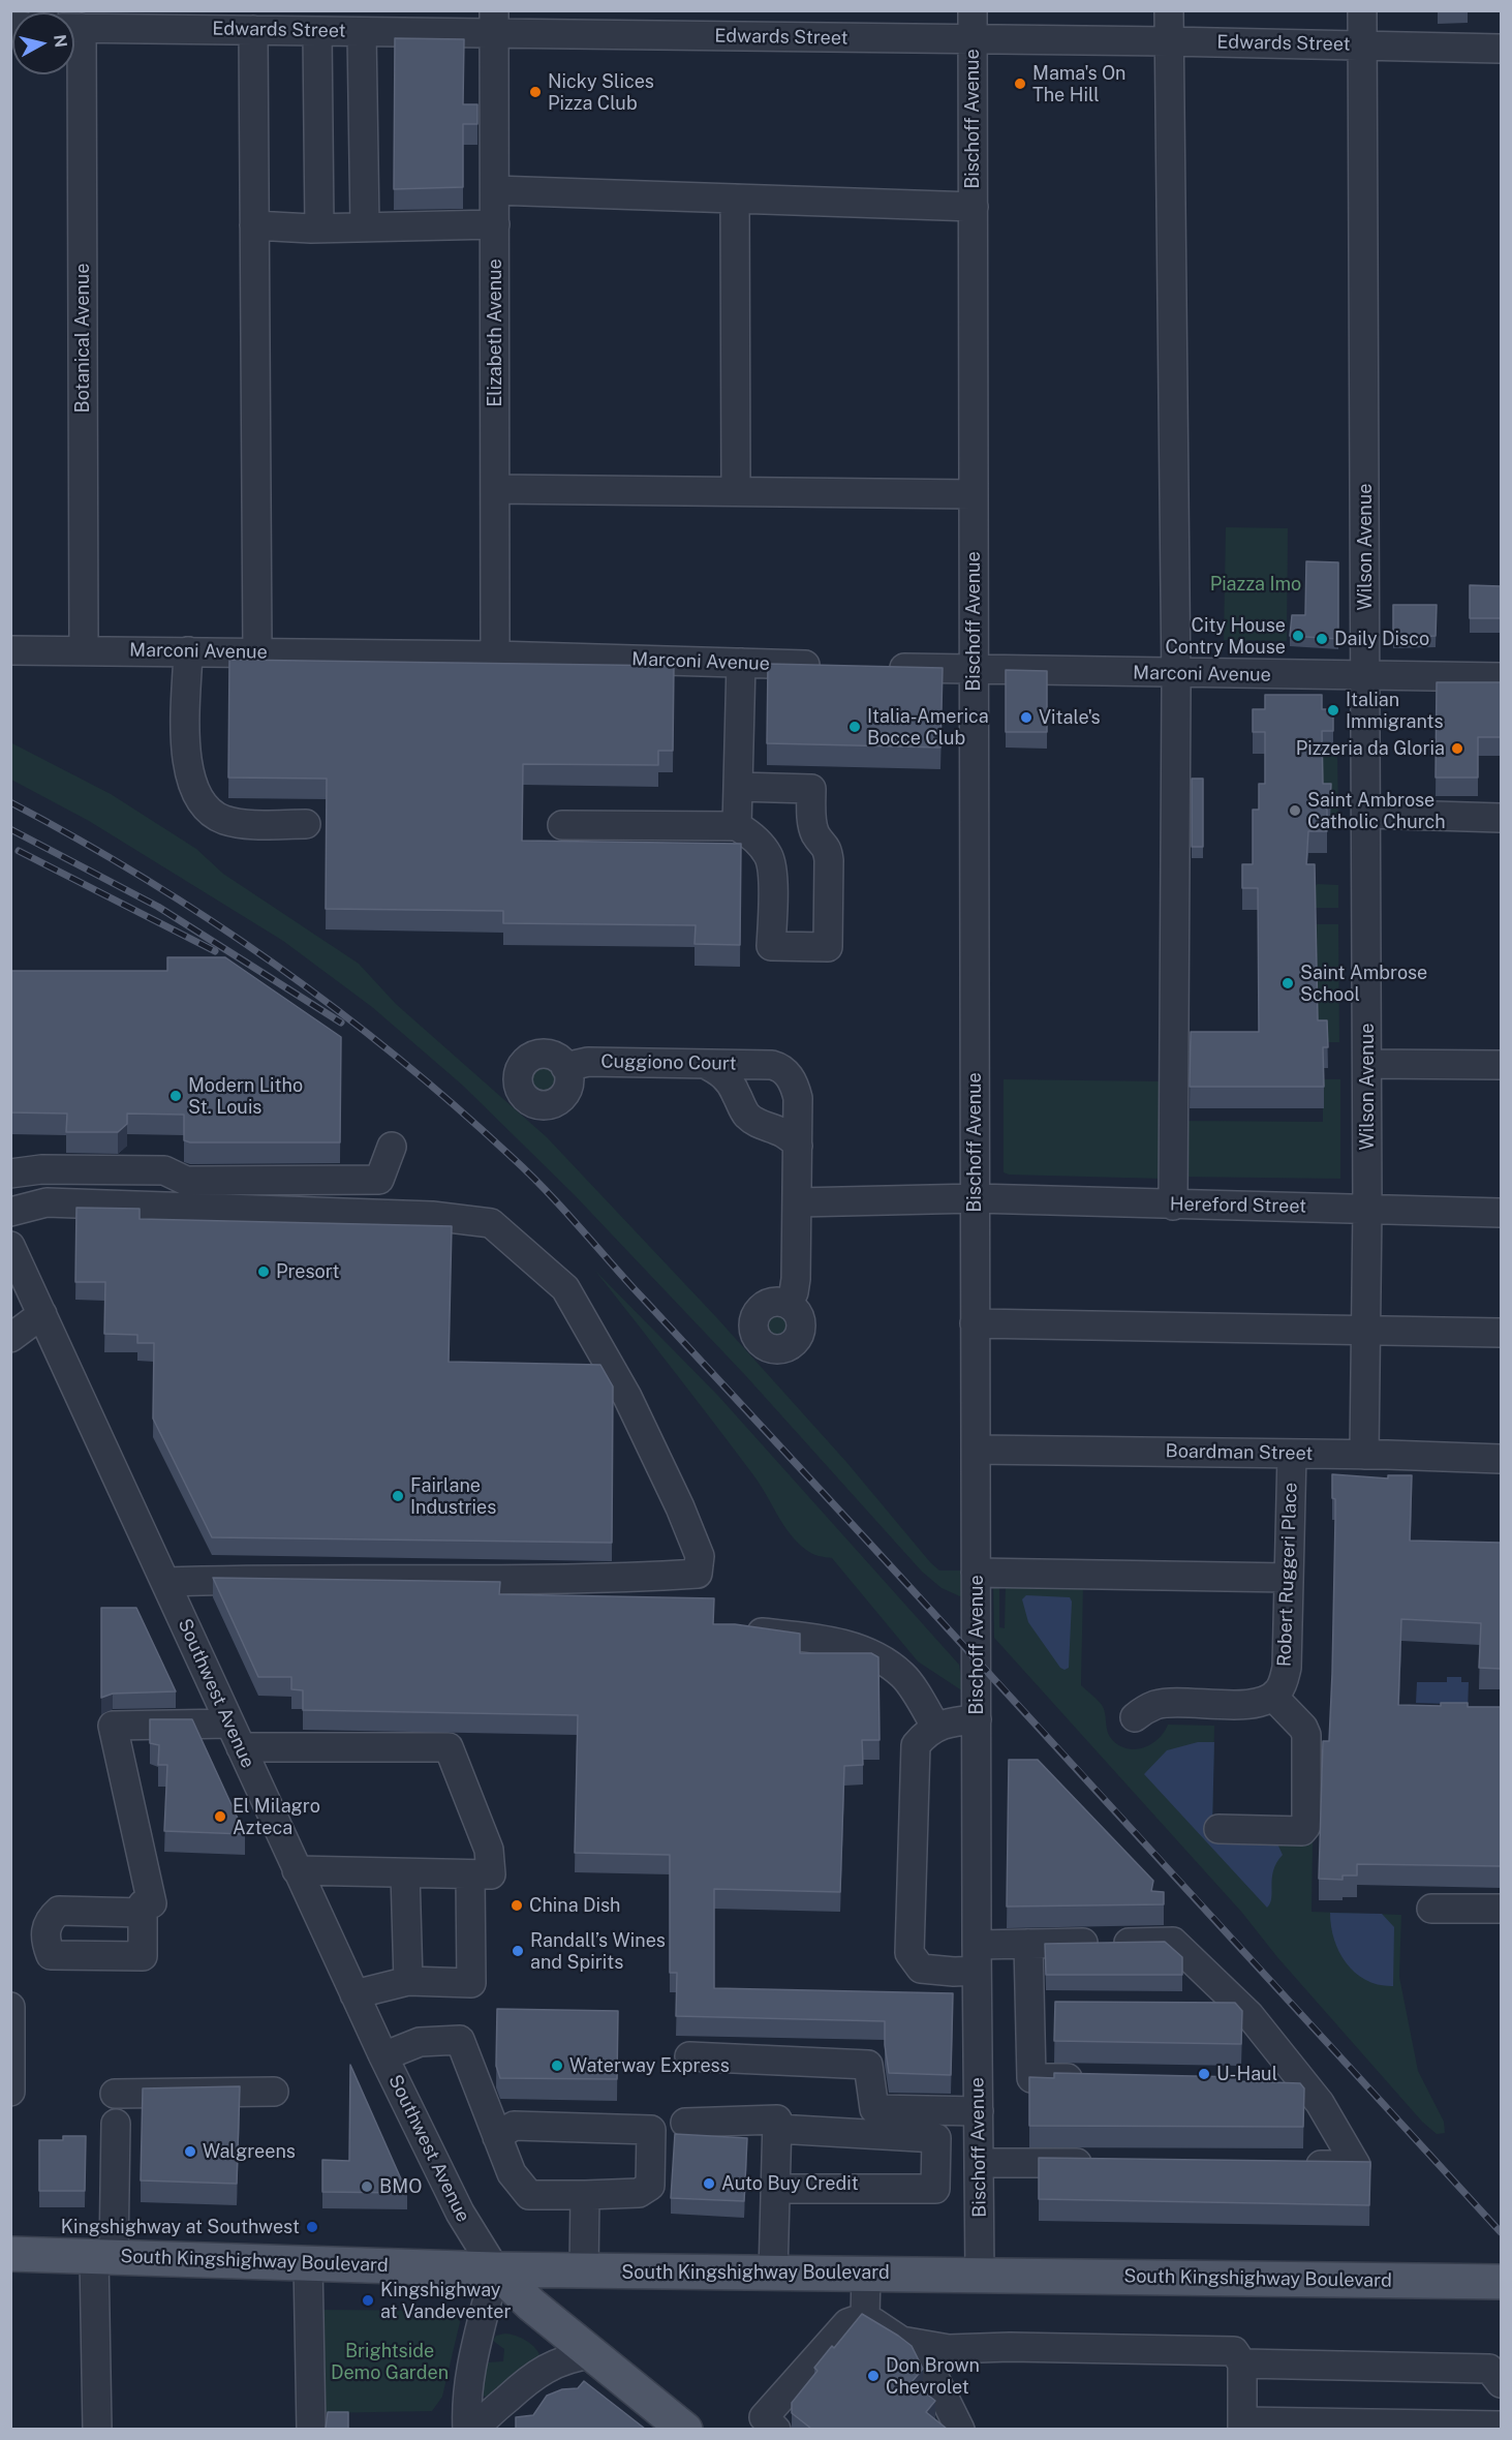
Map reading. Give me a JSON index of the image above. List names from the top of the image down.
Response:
{
  "streets": {
    "main road": ["South Kingshighway Boulevard"],
    "street": [
      "Edwards Street",
      "Bischoff Avenue",
      "Elizabeth Avenue",
      "Botanical Avenue",
      "Wilson Avenue",
      "Marconi Avenue",
      "Cuggiono Court",
      "Hereford Street",
      "Boardman Street",
      "Robert Ruggeri Place",
      "Southwest Avenue"
    ]
  },
  "crossings": [
    ["Edwards Street", "Bischoff Avenue"],
    ["Edwards Street", "Elizabeth Avenue"],
    ["Edwards Street", "Wilson Avenue"],
    ["Bischoff Avenue", "Marconi Avenue"],
    ["Bischoff Avenue", "Hereford Street"],
    ["Bischoff Avenue", "Boardman Street"],
    ["Bischoff Avenue", "South Kingshighway Boulevard"],
    ["Elizabeth Avenue", "Marconi Avenue"],
    ["Botanical Avenue", "Marconi Avenue"],
    ["Wilson Avenue", "Marconi Avenue"],
    ["Wilson Avenue", "Hereford Street"],
    ["Wilson Avenue", "Boardman Street"],
    ["Boardman Street", "Robert Ruggeri Place"],
    ["Southwest Avenue", "South Kingshighway Boulevard"]
  ],
  "parks": ["Piazza Imo", "Brightside Demo Garden"],
  "places": [
    "Mama's On The Hill",
    "Nicky Slices Pizza Club",
    "City House Contry Mouse",
    "Daily Disco",
    "Italian Immigrants",
    "Vitale's",
    "Italia-America Bocce Club",
    "Pizzeria da Gloria",
    "Saint Ambrose Catholic Church",
    "Saint Ambrose School",
    "Modern Litho St. Louis",
    "Presort",
    "Fairlane Industries",
    "El Milagro Azteca",
    "China Dish",
    "Randall’s Wines and Spirits",
    "Waterway Express",
    "U-Haul",
    "Walgreens",
    "Auto Buy Credit",
    "BMO",
    "Kingshighway at Southwest",
    "Kingshighway at Vandeventer",
    "Don Brown Chevrolet"
  ],
  "north": "right"
}
